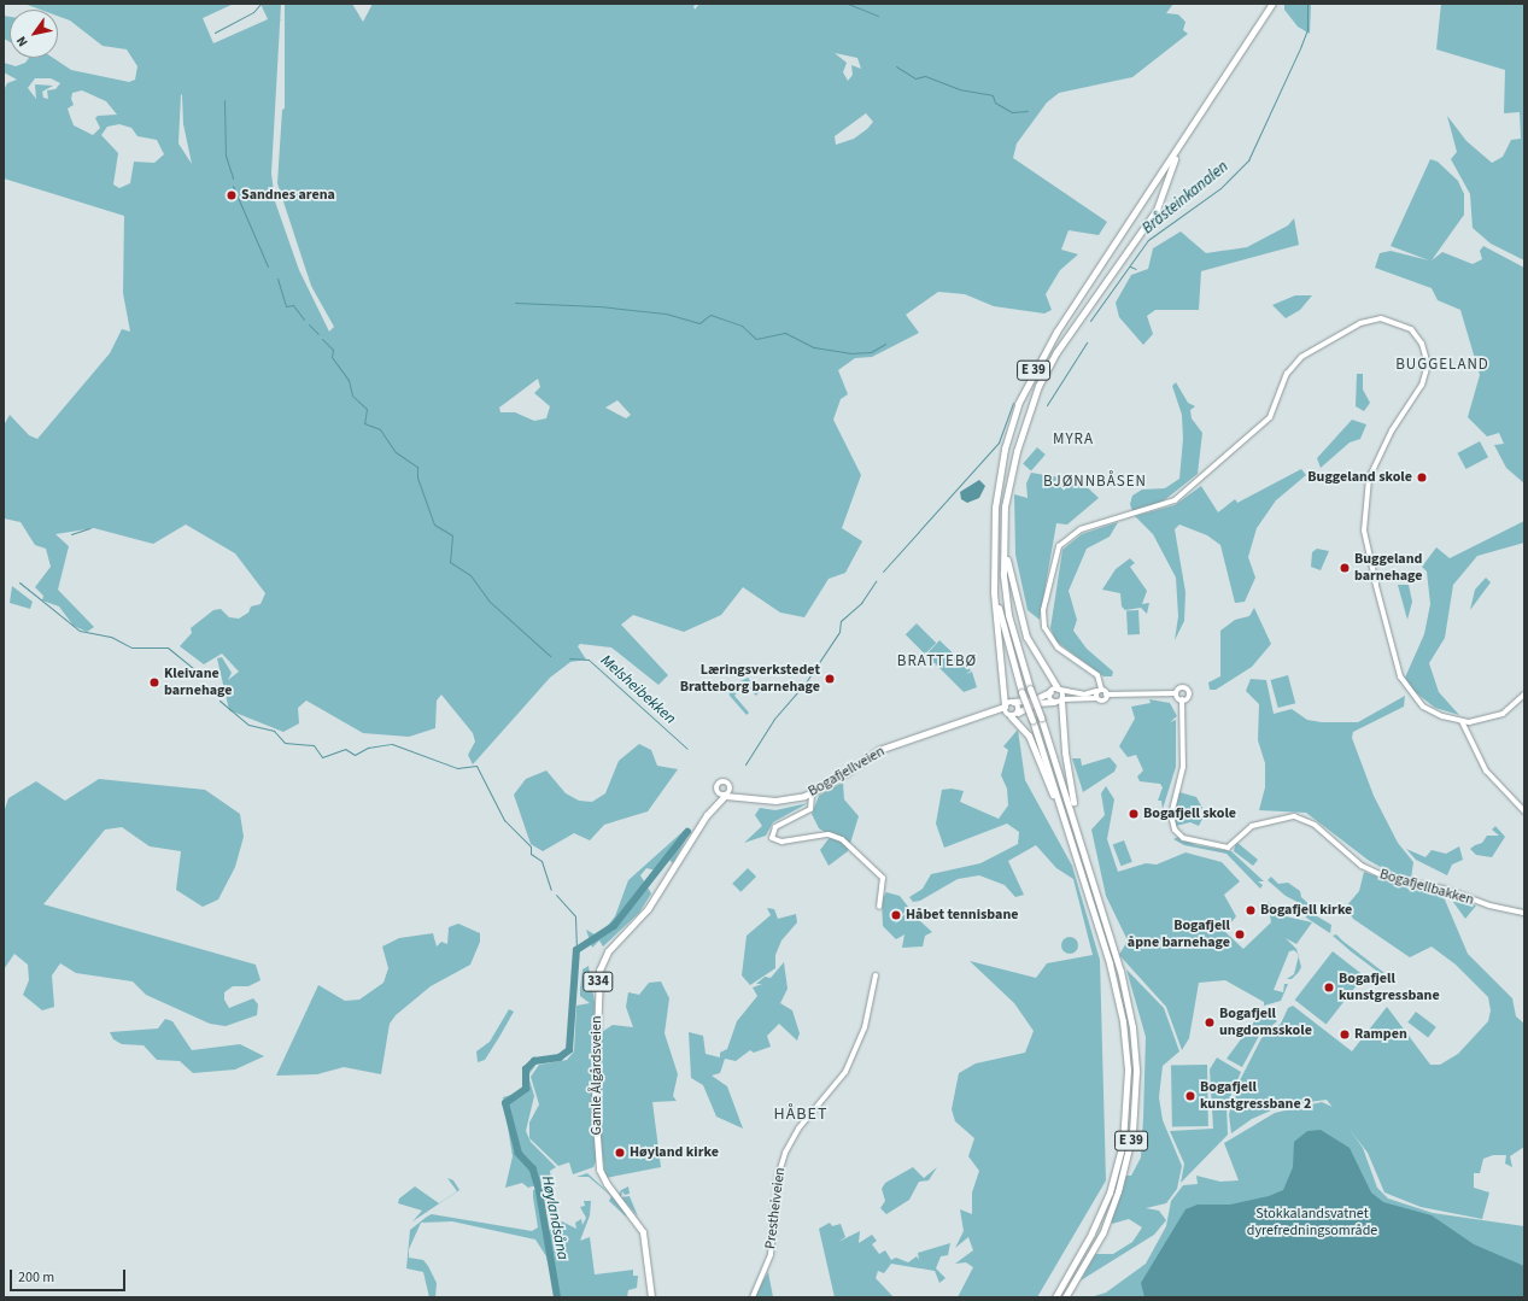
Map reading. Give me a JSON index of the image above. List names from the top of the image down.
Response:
{
  "streets": {
    "highway": ["E 39"],
    "main road": ["Bogafjellveien", "334", "Gamle Ålgårdsveien"],
    "street": ["Bogafjellbakken", "Prestheiveien"]
  },
  "crossings": [
    ["E 39", "Bogafjellveien"],
    ["Bogafjellveien", "334"],
    ["Bogafjellveien", "Gamle Ålgårdsveien"],
    ["334", "Gamle Ålgårdsveien"]
  ],
  "districts": [
    "BUGGELAND",
    "MYRA",
    "BJØNNBÅSEN",
    "BRATTEBØ",
    "HÅBET"
  ],
  "water": ["Bråsteinkanalen", "Melsheibekken", "Høylandsåna"],
  "parks": ["Stokkalandsvatnet dyrefredningsområde"],
  "places": [
    "Sandnes arena",
    "Buggeland skole",
    "Buggeland barnehage",
    "Læringsverkstedet Bratteborg barnehage",
    "Kleivane barnehage",
    "Bogafjell skole",
    "Bogafjell kirke",
    "Håbet tennisbane",
    "Bogafjell åpne barnehage",
    "Bogafjell kunstgressbane",
    "Bogafjell ungdomsskole",
    "Rampen",
    "Bogafjell kunstgressbane 2",
    "Høyland kirke"
  ],
  "scale_bar": "200 m",
  "north": "bottom left"
}
